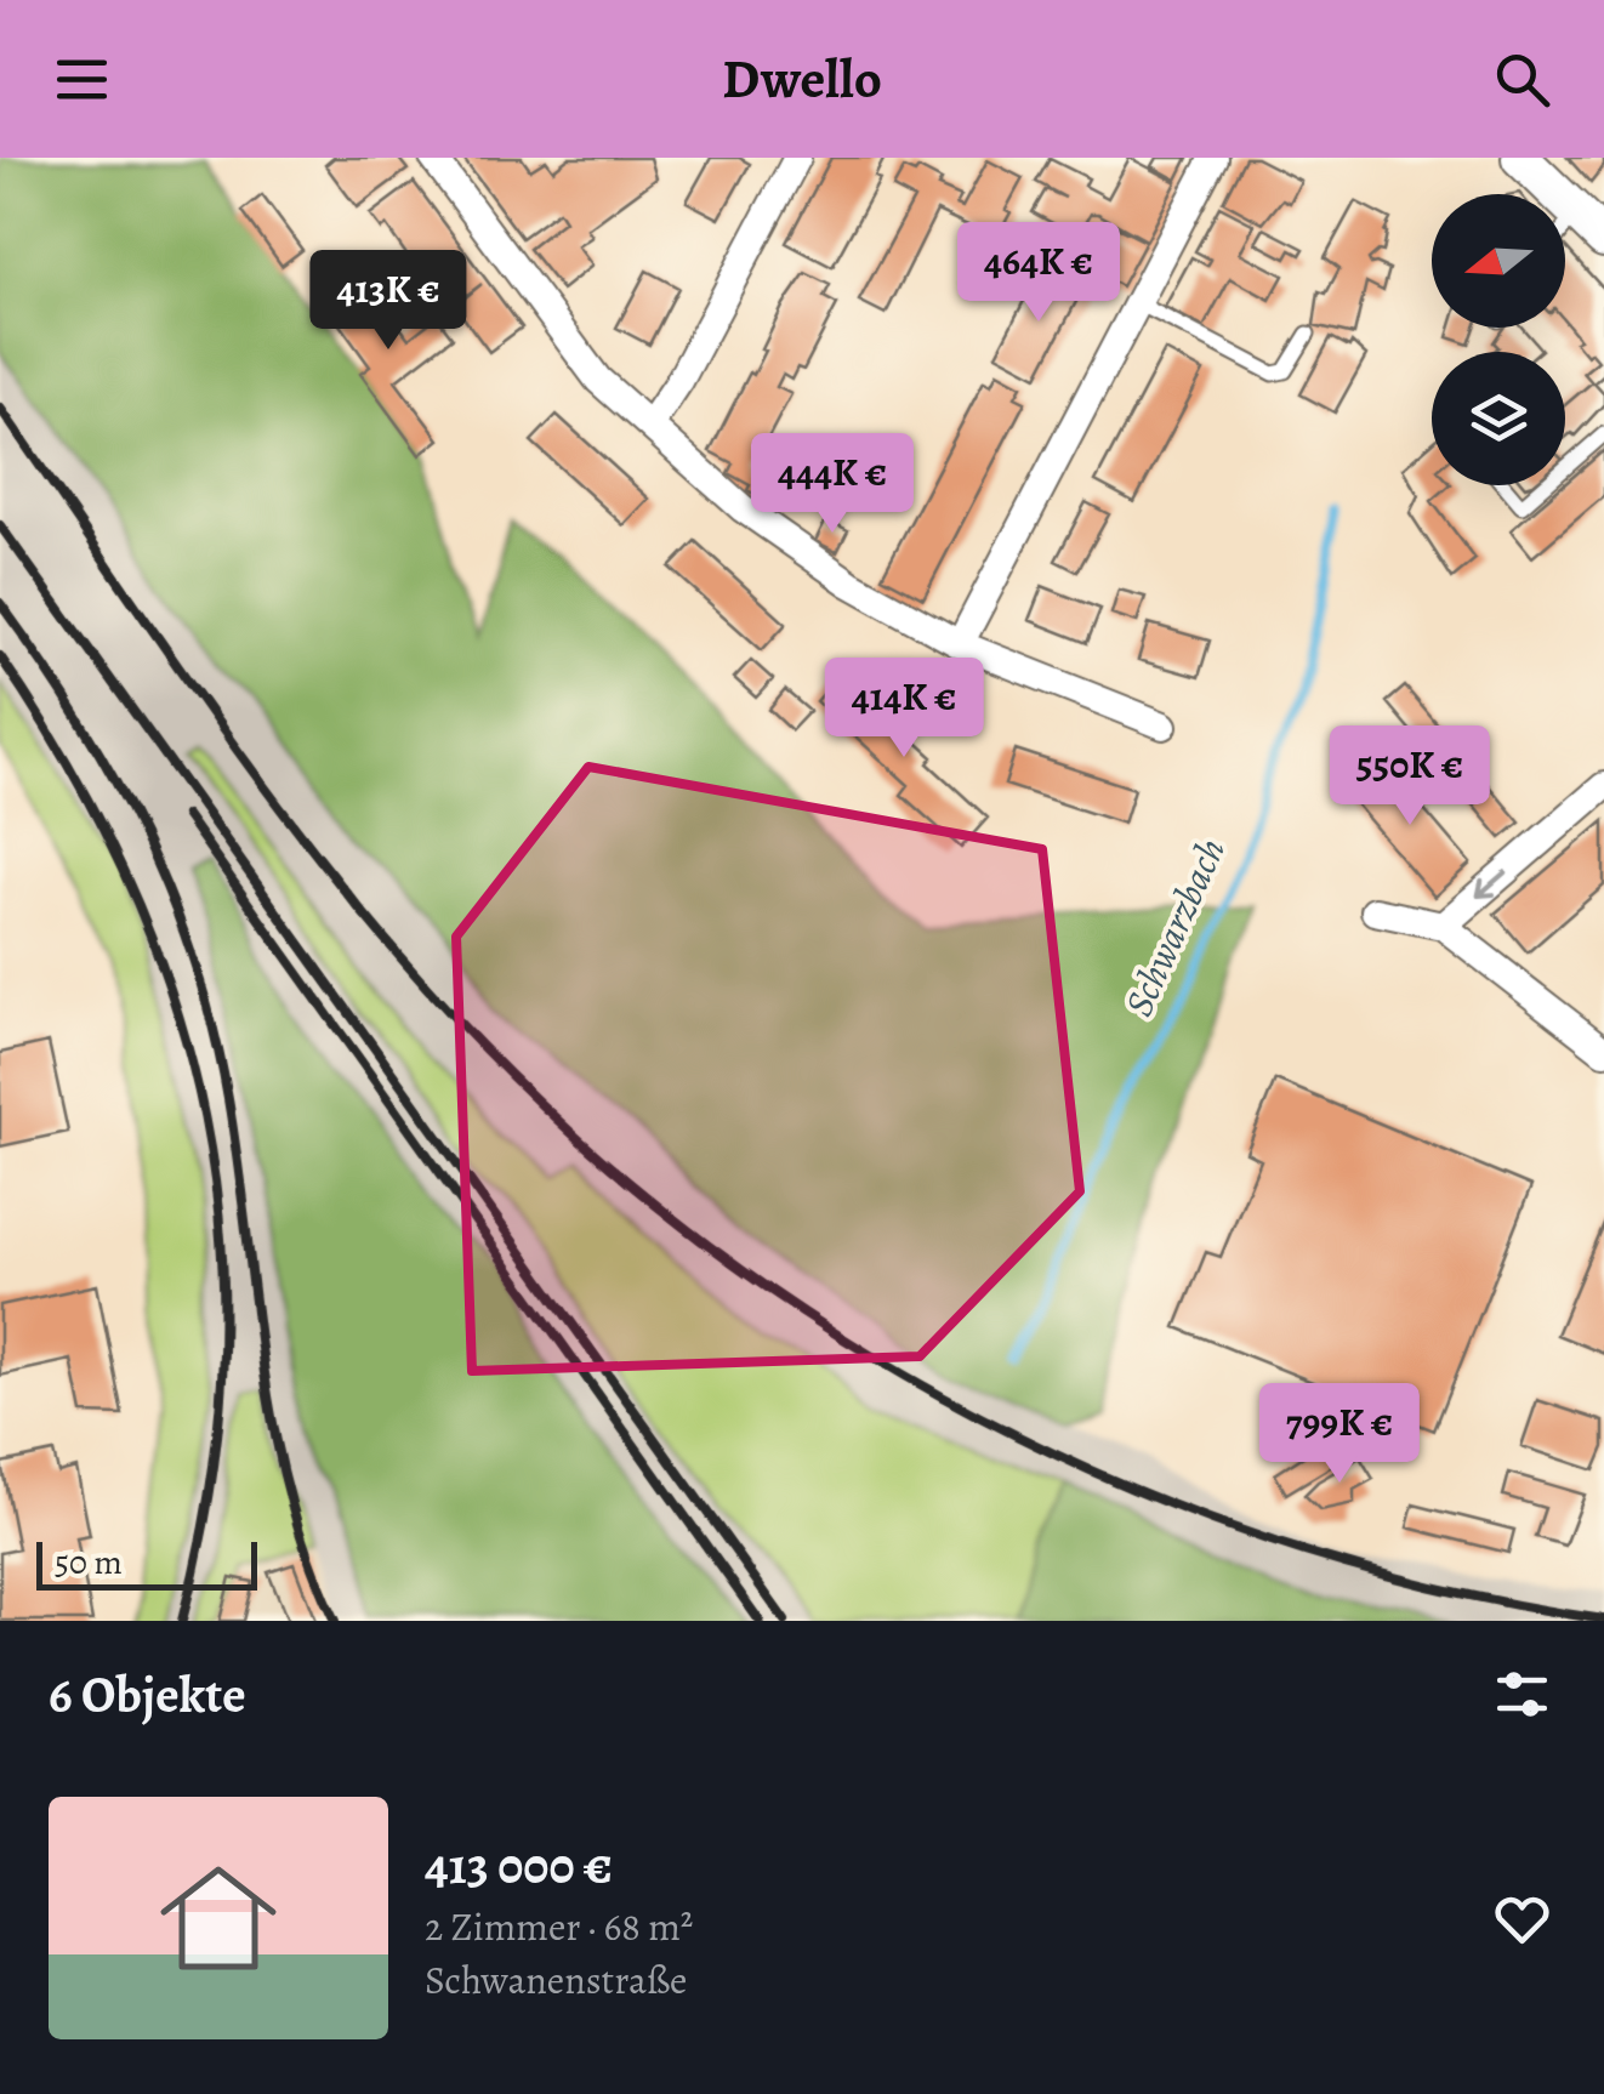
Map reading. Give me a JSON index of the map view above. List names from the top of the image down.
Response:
{
  "water": ["Schwarzbach"],
  "scale_bar": "50 m",
  "north": "left",
  "page": {
    "header": "Dwello",
    "price": [
      "464K €",
      "413K €",
      "444K €",
      "414K €",
      "550K €",
      "799K €"
    ],
    "scale": "50 m",
    "heading": "6 Objekte",
    "list": [
      {
        "name": "413 000 €",
        "note": "2 Zimmer · 68 m² · Schwanenstraße"
      }
    ]
  }
}
